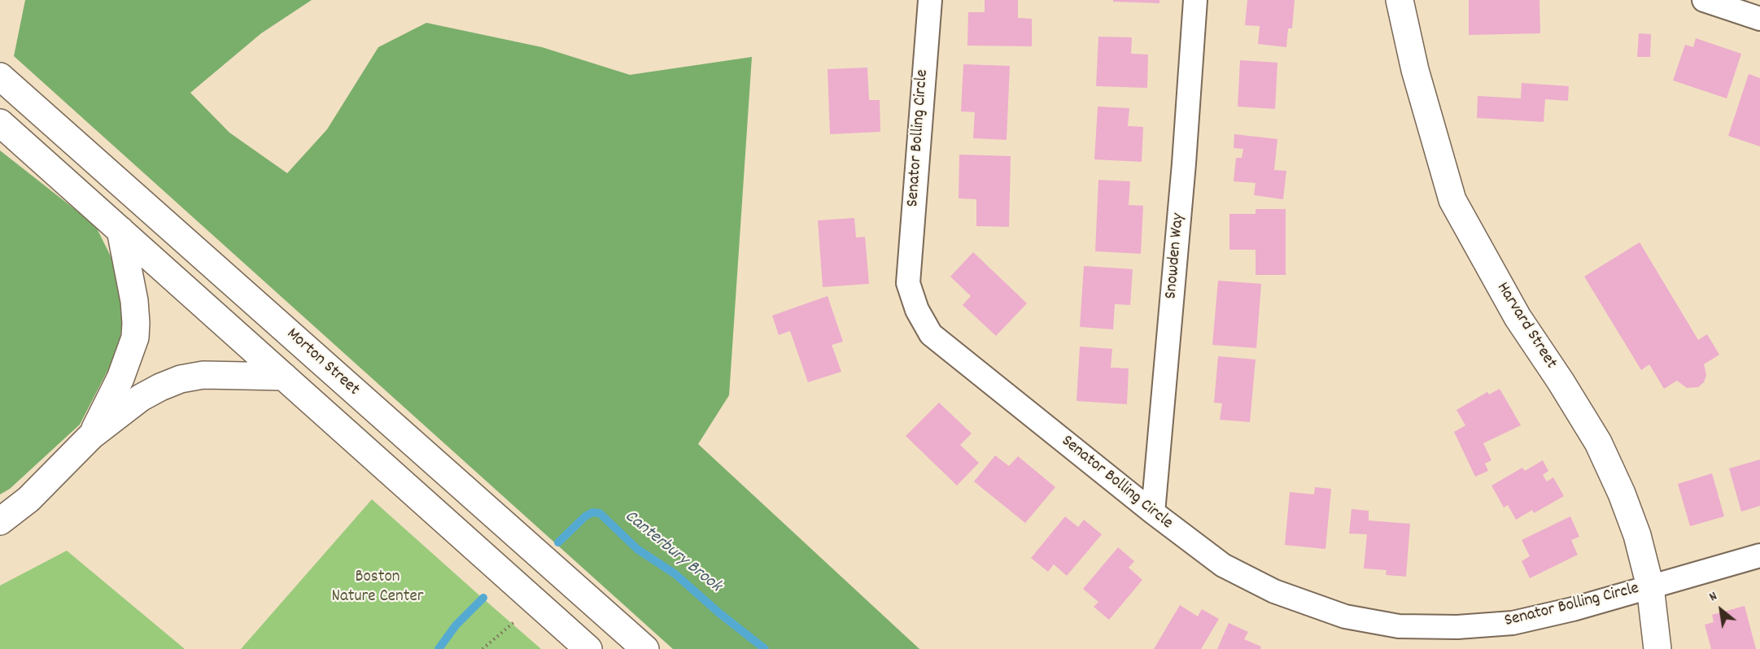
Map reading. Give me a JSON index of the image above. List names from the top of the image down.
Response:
{
  "streets": {
    "main road": ["Harvard Street", "Morton Street"],
    "street": ["Senator Bolling Circle", "Snowden Way"]
  },
  "crossings": [
    ["Senator Bolling Circle", "Snowden Way"],
    ["Senator Bolling Circle", "Harvard Street"]
  ],
  "water": ["Canterbury Brook"],
  "parks": ["Boston Nature Center"],
  "north": "top left"
}
